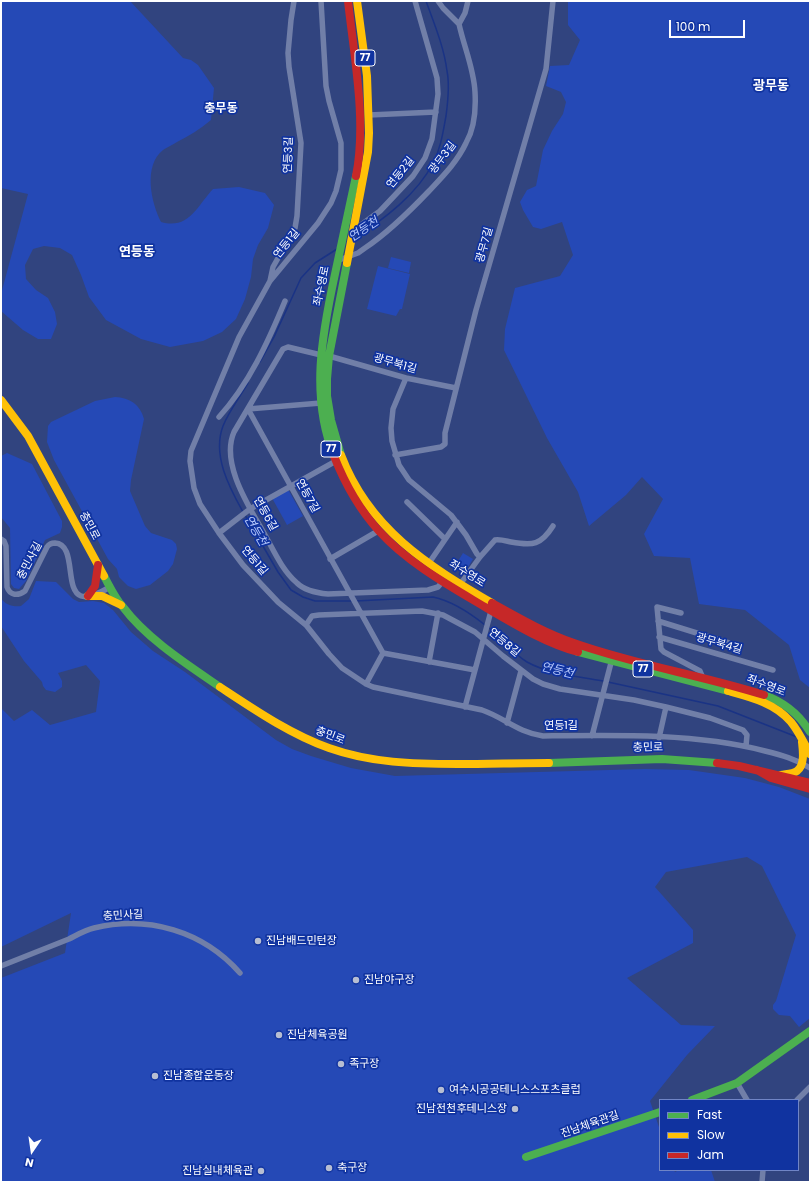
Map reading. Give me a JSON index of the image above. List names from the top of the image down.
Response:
{
  "streets": {
    "main road": [
      "77",
      "좌수영로",
      "충민로",
      "진남체육관길"
    ],
    "street": [
      "연등3길",
      "광무3길",
      "연등2길",
      "연등1길",
      "광무7길",
      "광무북1길",
      "연등7길",
      "연등6길",
      "충민사길",
      "연등8길",
      "광무북4길"
    ]
  },
  "crossings": [
    ["77", "연등2길"],
    ["77", "좌수영로"],
    ["연등3길", "연등1길"],
    ["광무3길", "좌수영로"],
    ["연등2길", "좌수영로"],
    ["연등1길", "연등8길"],
    ["광무7길", "광무북1길"],
    ["좌수영로", "광무북1길"],
    ["좌수영로", "연등6길"],
    ["광무북1길", "연등6길"],
    ["연등7길", "연등6길"],
    ["연등7길", "연등8길"]
  ],
  "districts": ["광무동", "충무동", "연등동"],
  "water": ["연등천"],
  "places": [
    "진남배드민턴장",
    "진남야구장",
    "진남체육공원",
    "족구장",
    "진남종합운동장",
    "여수시공공테니스스포츠클럽",
    "진남전천후테니스장",
    "축구장",
    "진남실내체육관"
  ],
  "legend": ["Fast", "Slow", "Jam"],
  "scale_bar": "100 m",
  "north": "bottom"
}
